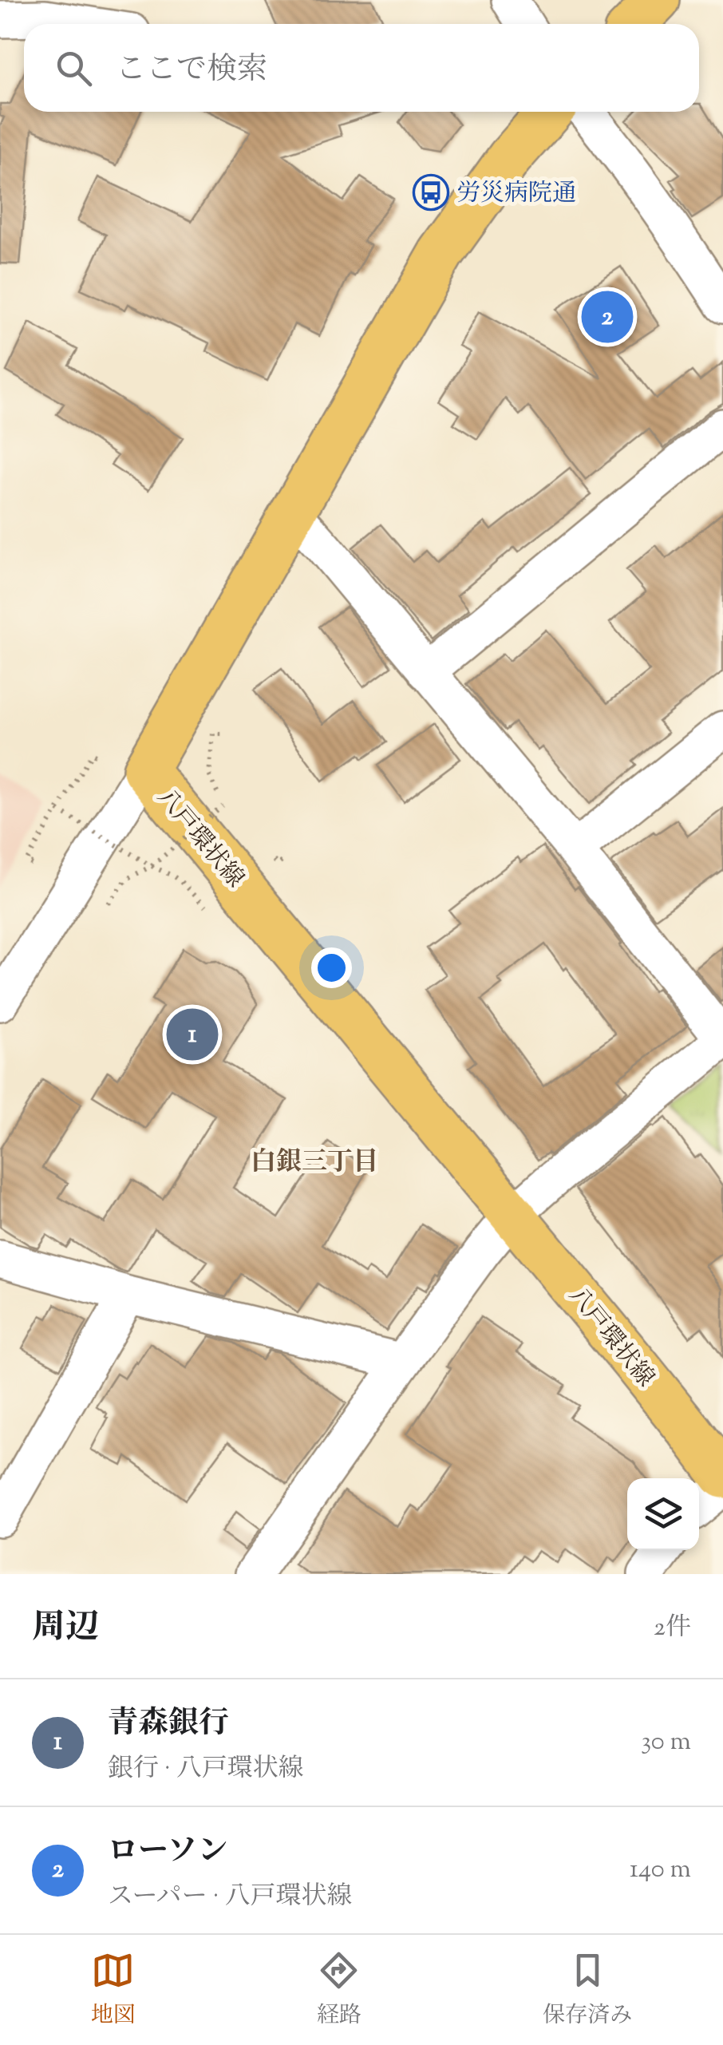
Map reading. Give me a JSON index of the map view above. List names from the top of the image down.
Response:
{
  "streets": {
    "main road": ["八戸環状線"]
  },
  "districts": ["白銀三丁目"],
  "places": {
    "bus stop": ["労災病院通"]
  },
  "page": {
    "search": "ここで検索",
    "pins": ["2", "1"],
    "heading": ["周辺", "2件"],
    "list": [
      {
        "mark": "1",
        "name": "青森銀行",
        "note": "銀行 · 八戸環状線",
        "value": "30 m"
      },
      {
        "mark": "2",
        "name": "ローソン",
        "note": "スーパー · 八戸環状線",
        "value": "140 m"
      }
    ],
    "nav": ["地図", "経路", "保存済み"]
  }
}
